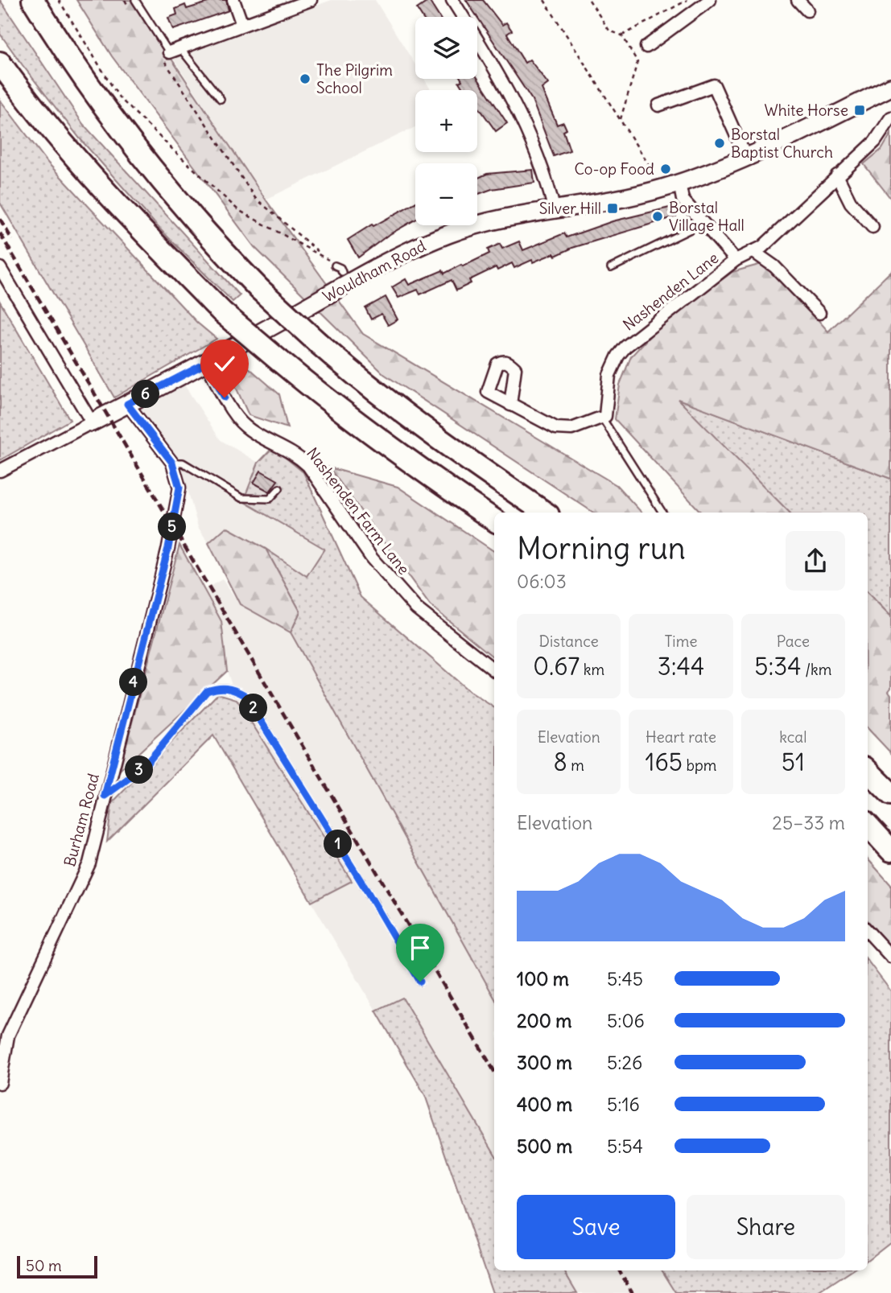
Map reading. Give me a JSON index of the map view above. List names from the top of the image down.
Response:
{
  "streets": {
    "street": [
      "Wouldham Road",
      "Nashenden Lane",
      "Nashenden Farm Lane",
      "Burham Road"
    ]
  },
  "crossings": [
    ["Wouldham Road", "Nashenden Farm Lane"],
    ["Wouldham Road", "Burham Road"]
  ],
  "places": {
    "other": [
      "The Pilgrim School",
      "Borstal Baptist Church",
      "Co-op Food",
      "Borstal Village Hall"
    ],
    "transit": ["White Horse", "Silver Hill"]
  },
  "scale_bar": "50 m",
  "page": {
    "map_buttons": ["+", "−"],
    "pins": [
      "6",
      "5",
      "4",
      "2",
      "3",
      "1"
    ],
    "heading": ["Morning run", "06:03"],
    "stats": [
      ["Distance", "0.67 km"],
      ["Time", "3:44"],
      ["Pace", "5:34 /km"],
      ["Elevation", "8 m"],
      ["Heart rate", "165 bpm"],
      ["kcal", "51"]
    ],
    "chart": ["Elevation", "25–33 m"],
    "list": [
      {
        "name": "100 m",
        "note": "5:45"
      },
      {
        "name": "200 m",
        "note": "5:06"
      },
      {
        "name": "300 m",
        "note": "5:26"
      },
      {
        "name": "400 m",
        "note": "5:16"
      },
      {
        "name": "500 m",
        "note": "5:54"
      }
    ],
    "buttons": ["Save", "Share"],
    "scale": "50 m"
  }
}
